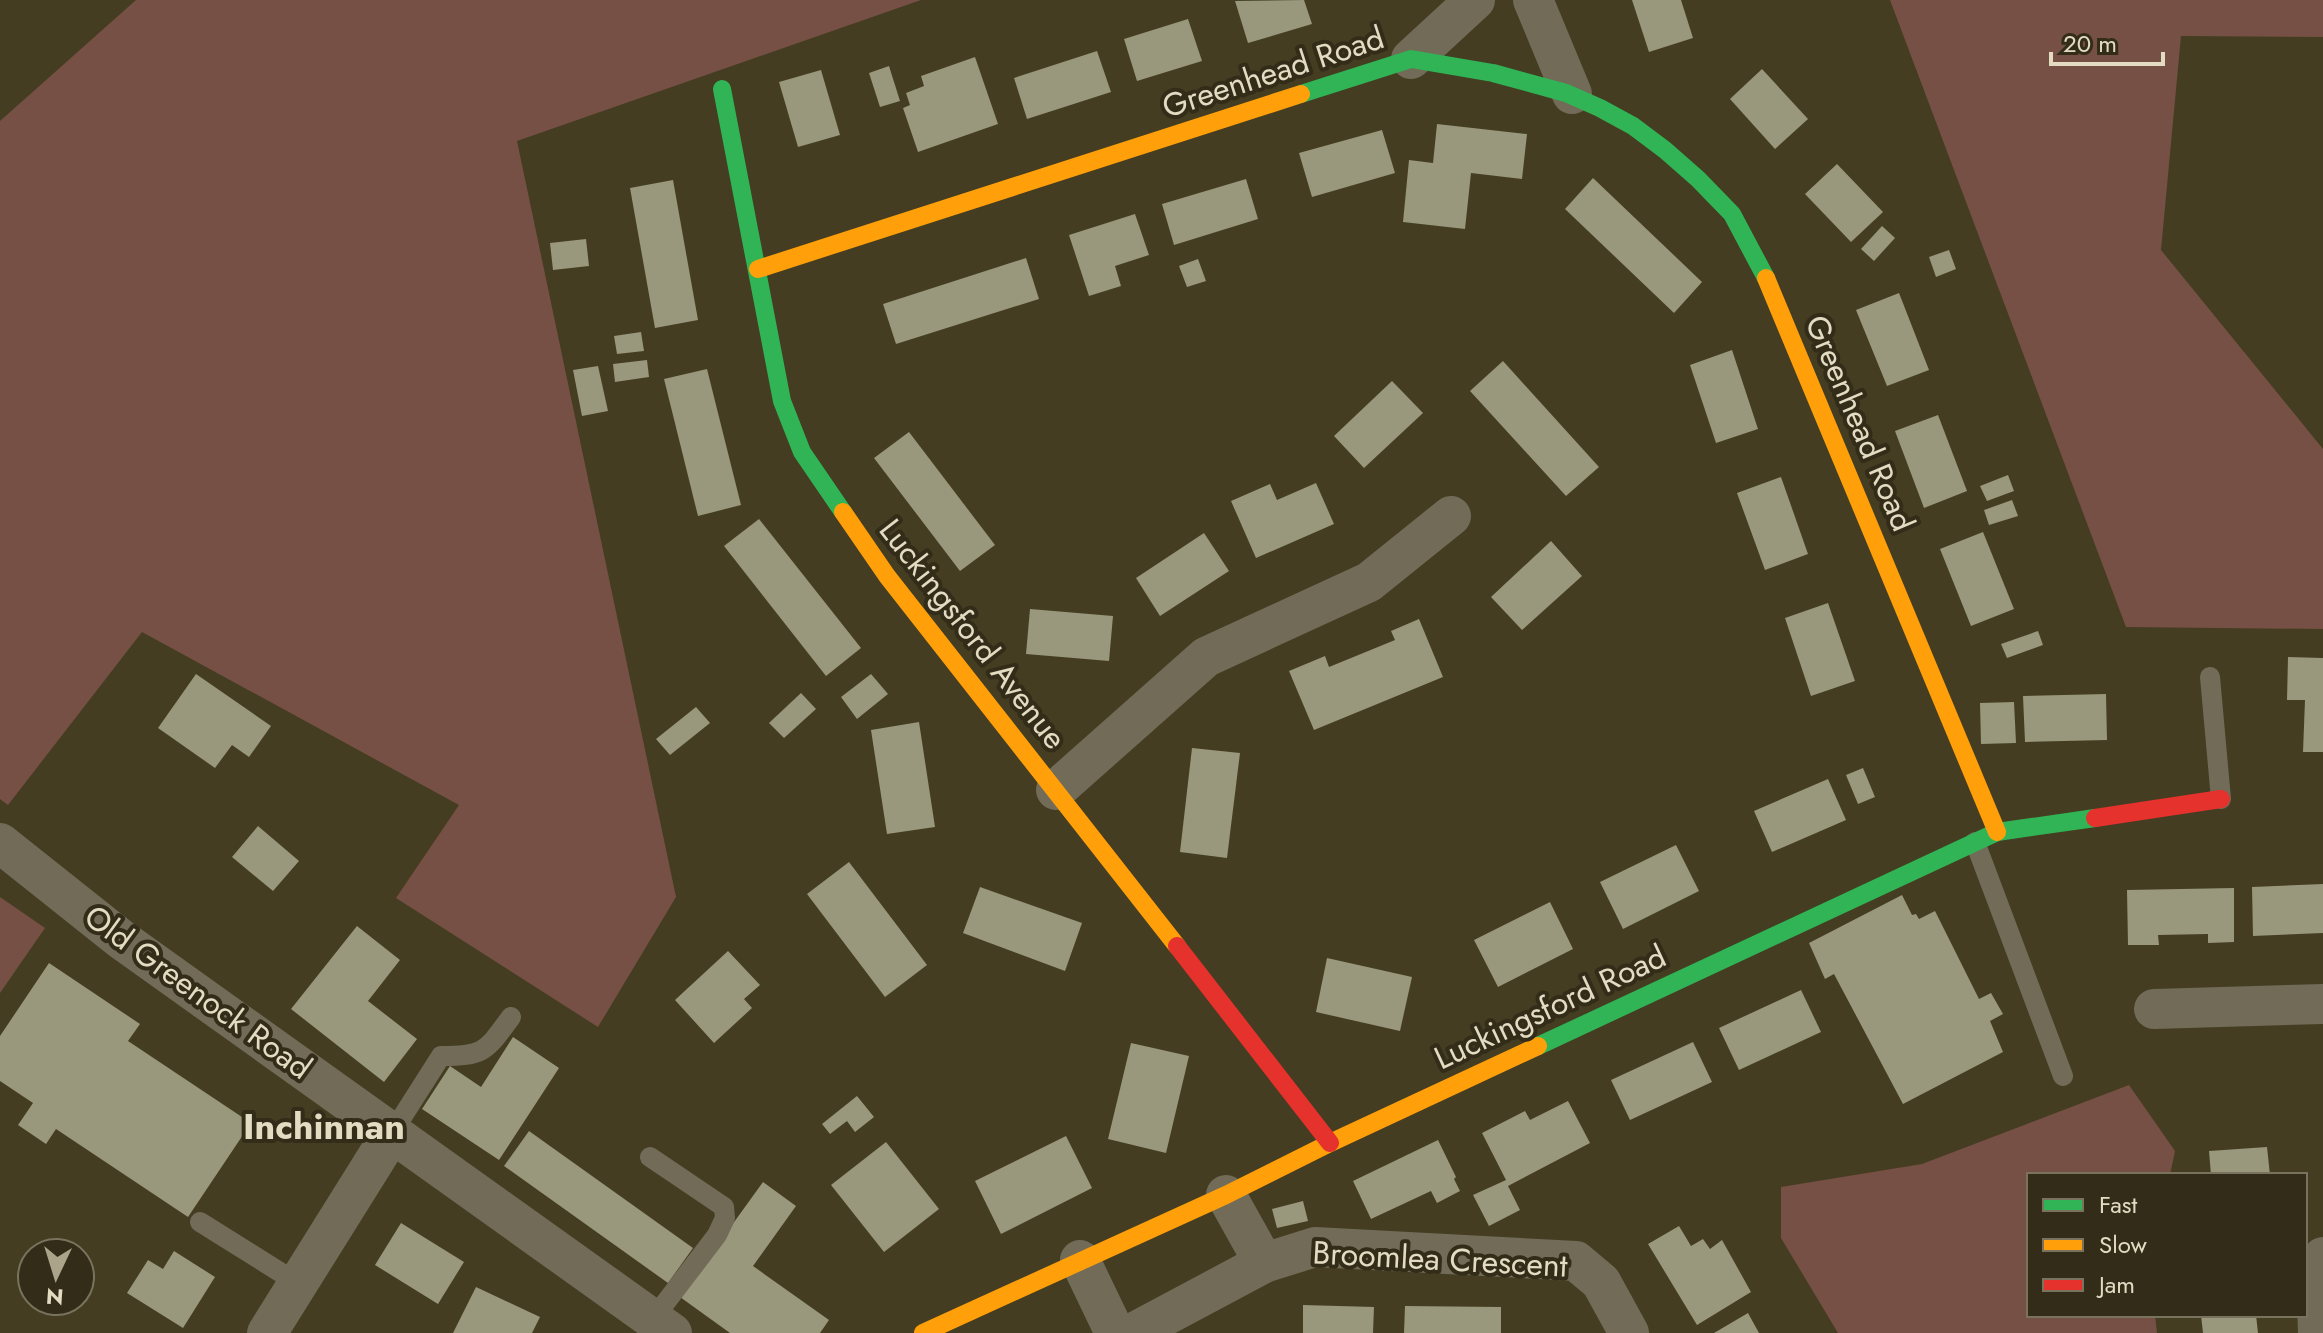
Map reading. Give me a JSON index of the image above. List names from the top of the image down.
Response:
{
  "streets": {
    "street": [
      "Greenhead Road",
      "Luckingsford Avenue",
      "Old Greenock Road",
      "Luckingsford Road",
      "Broomlea Crescent"
    ]
  },
  "crossings": [
    ["Greenhead Road", "Luckingsford Avenue"],
    ["Greenhead Road", "Luckingsford Road"],
    ["Luckingsford Avenue", "Luckingsford Road"],
    ["Luckingsford Road", "Broomlea Crescent"]
  ],
  "districts": ["Inchinnan"],
  "legend": ["Fast", "Slow", "Jam"],
  "scale_bar": "20 m",
  "north": "bottom"
}
